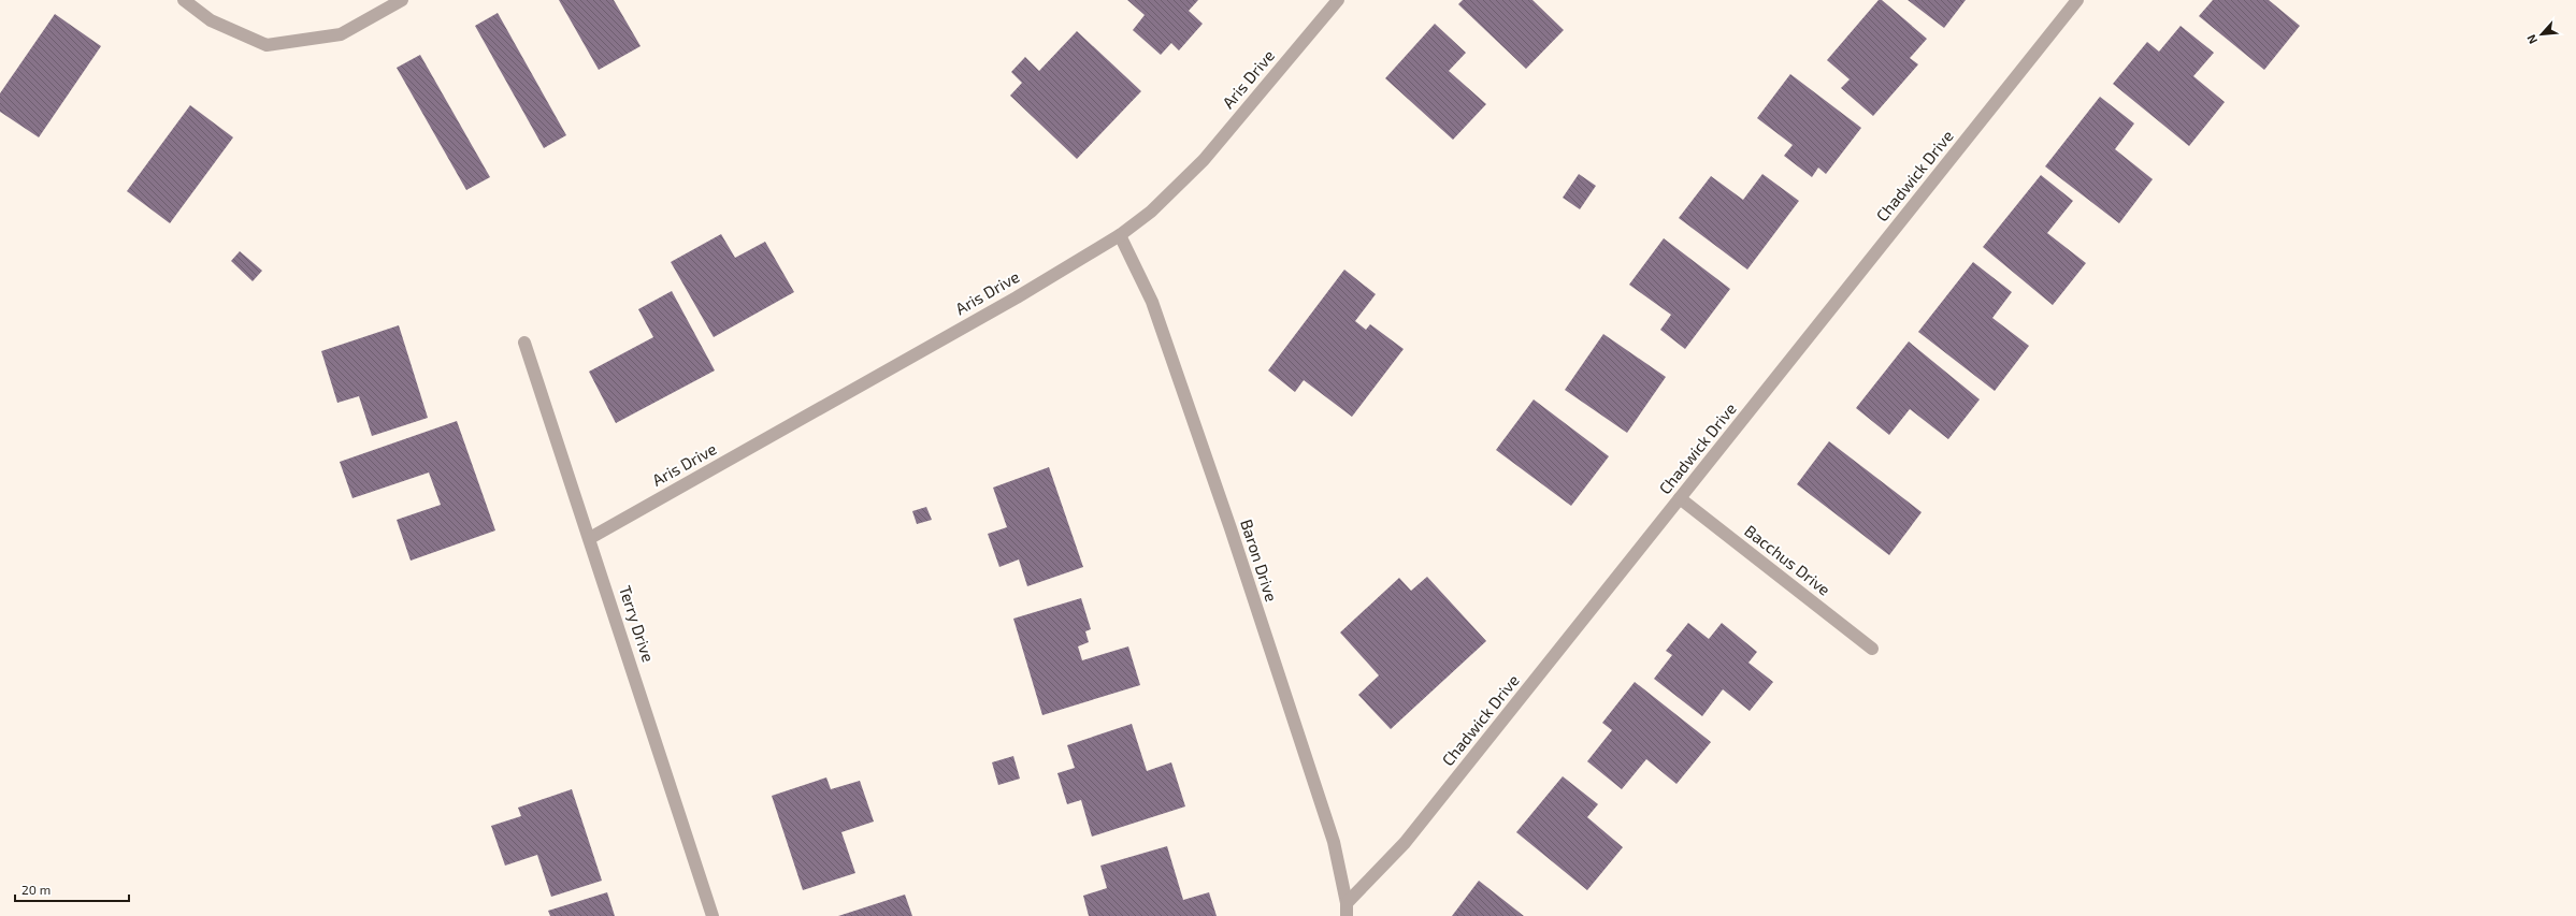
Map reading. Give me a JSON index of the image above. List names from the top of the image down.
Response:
{
  "streets": {
    "street": [
      "Aris Drive",
      "Chadwick Drive",
      "Baron Drive",
      "Bacchus Drive",
      "Terry Drive"
    ]
  },
  "crossings": [
    ["Aris Drive", "Baron Drive"],
    ["Aris Drive", "Terry Drive"],
    ["Chadwick Drive", "Baron Drive"],
    ["Chadwick Drive", "Bacchus Drive"]
  ],
  "scale_bar": "20 m",
  "north": "bottom left"
}
